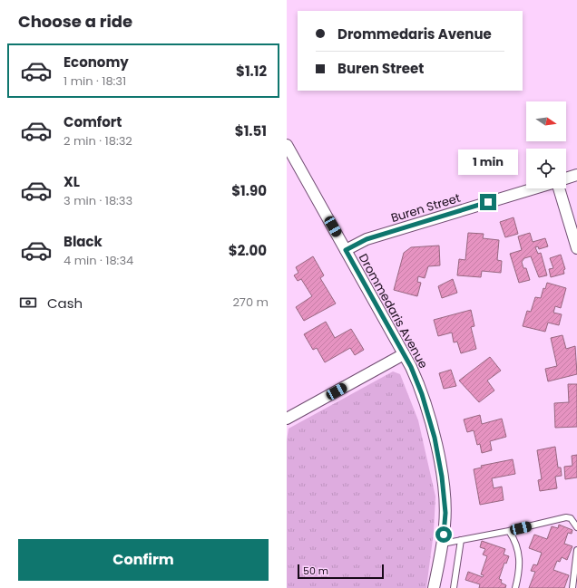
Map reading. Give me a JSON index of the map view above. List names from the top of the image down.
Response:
{
  "streets": {
    "street": ["Buren Street", "Drommedaris Avenue"]
  },
  "crossings": [
    ["Buren Street", "Drommedaris Avenue"]
  ],
  "scale_bar": "50 m",
  "north": "right",
  "page": {
    "heading": "Choose a ride",
    "banner": ["Drommedaris Avenue", "Buren Street"],
    "list": [
      {
        "name": "Economy",
        "note": "1 min · 18:31",
        "value": "$1.12"
      },
      {
        "name": "Comfort",
        "note": "2 min · 18:32",
        "value": "$1.51"
      },
      {
        "name": "XL",
        "note": "3 min · 18:33",
        "value": "$1.90"
      },
      {
        "name": "Black",
        "note": "4 min · 18:34",
        "value": "$2.00"
      }
    ],
    "bubble": "1 min",
    "pay": ["Cash", "270 m"],
    "buttons": "Confirm",
    "scale": "50 m"
  }
}
